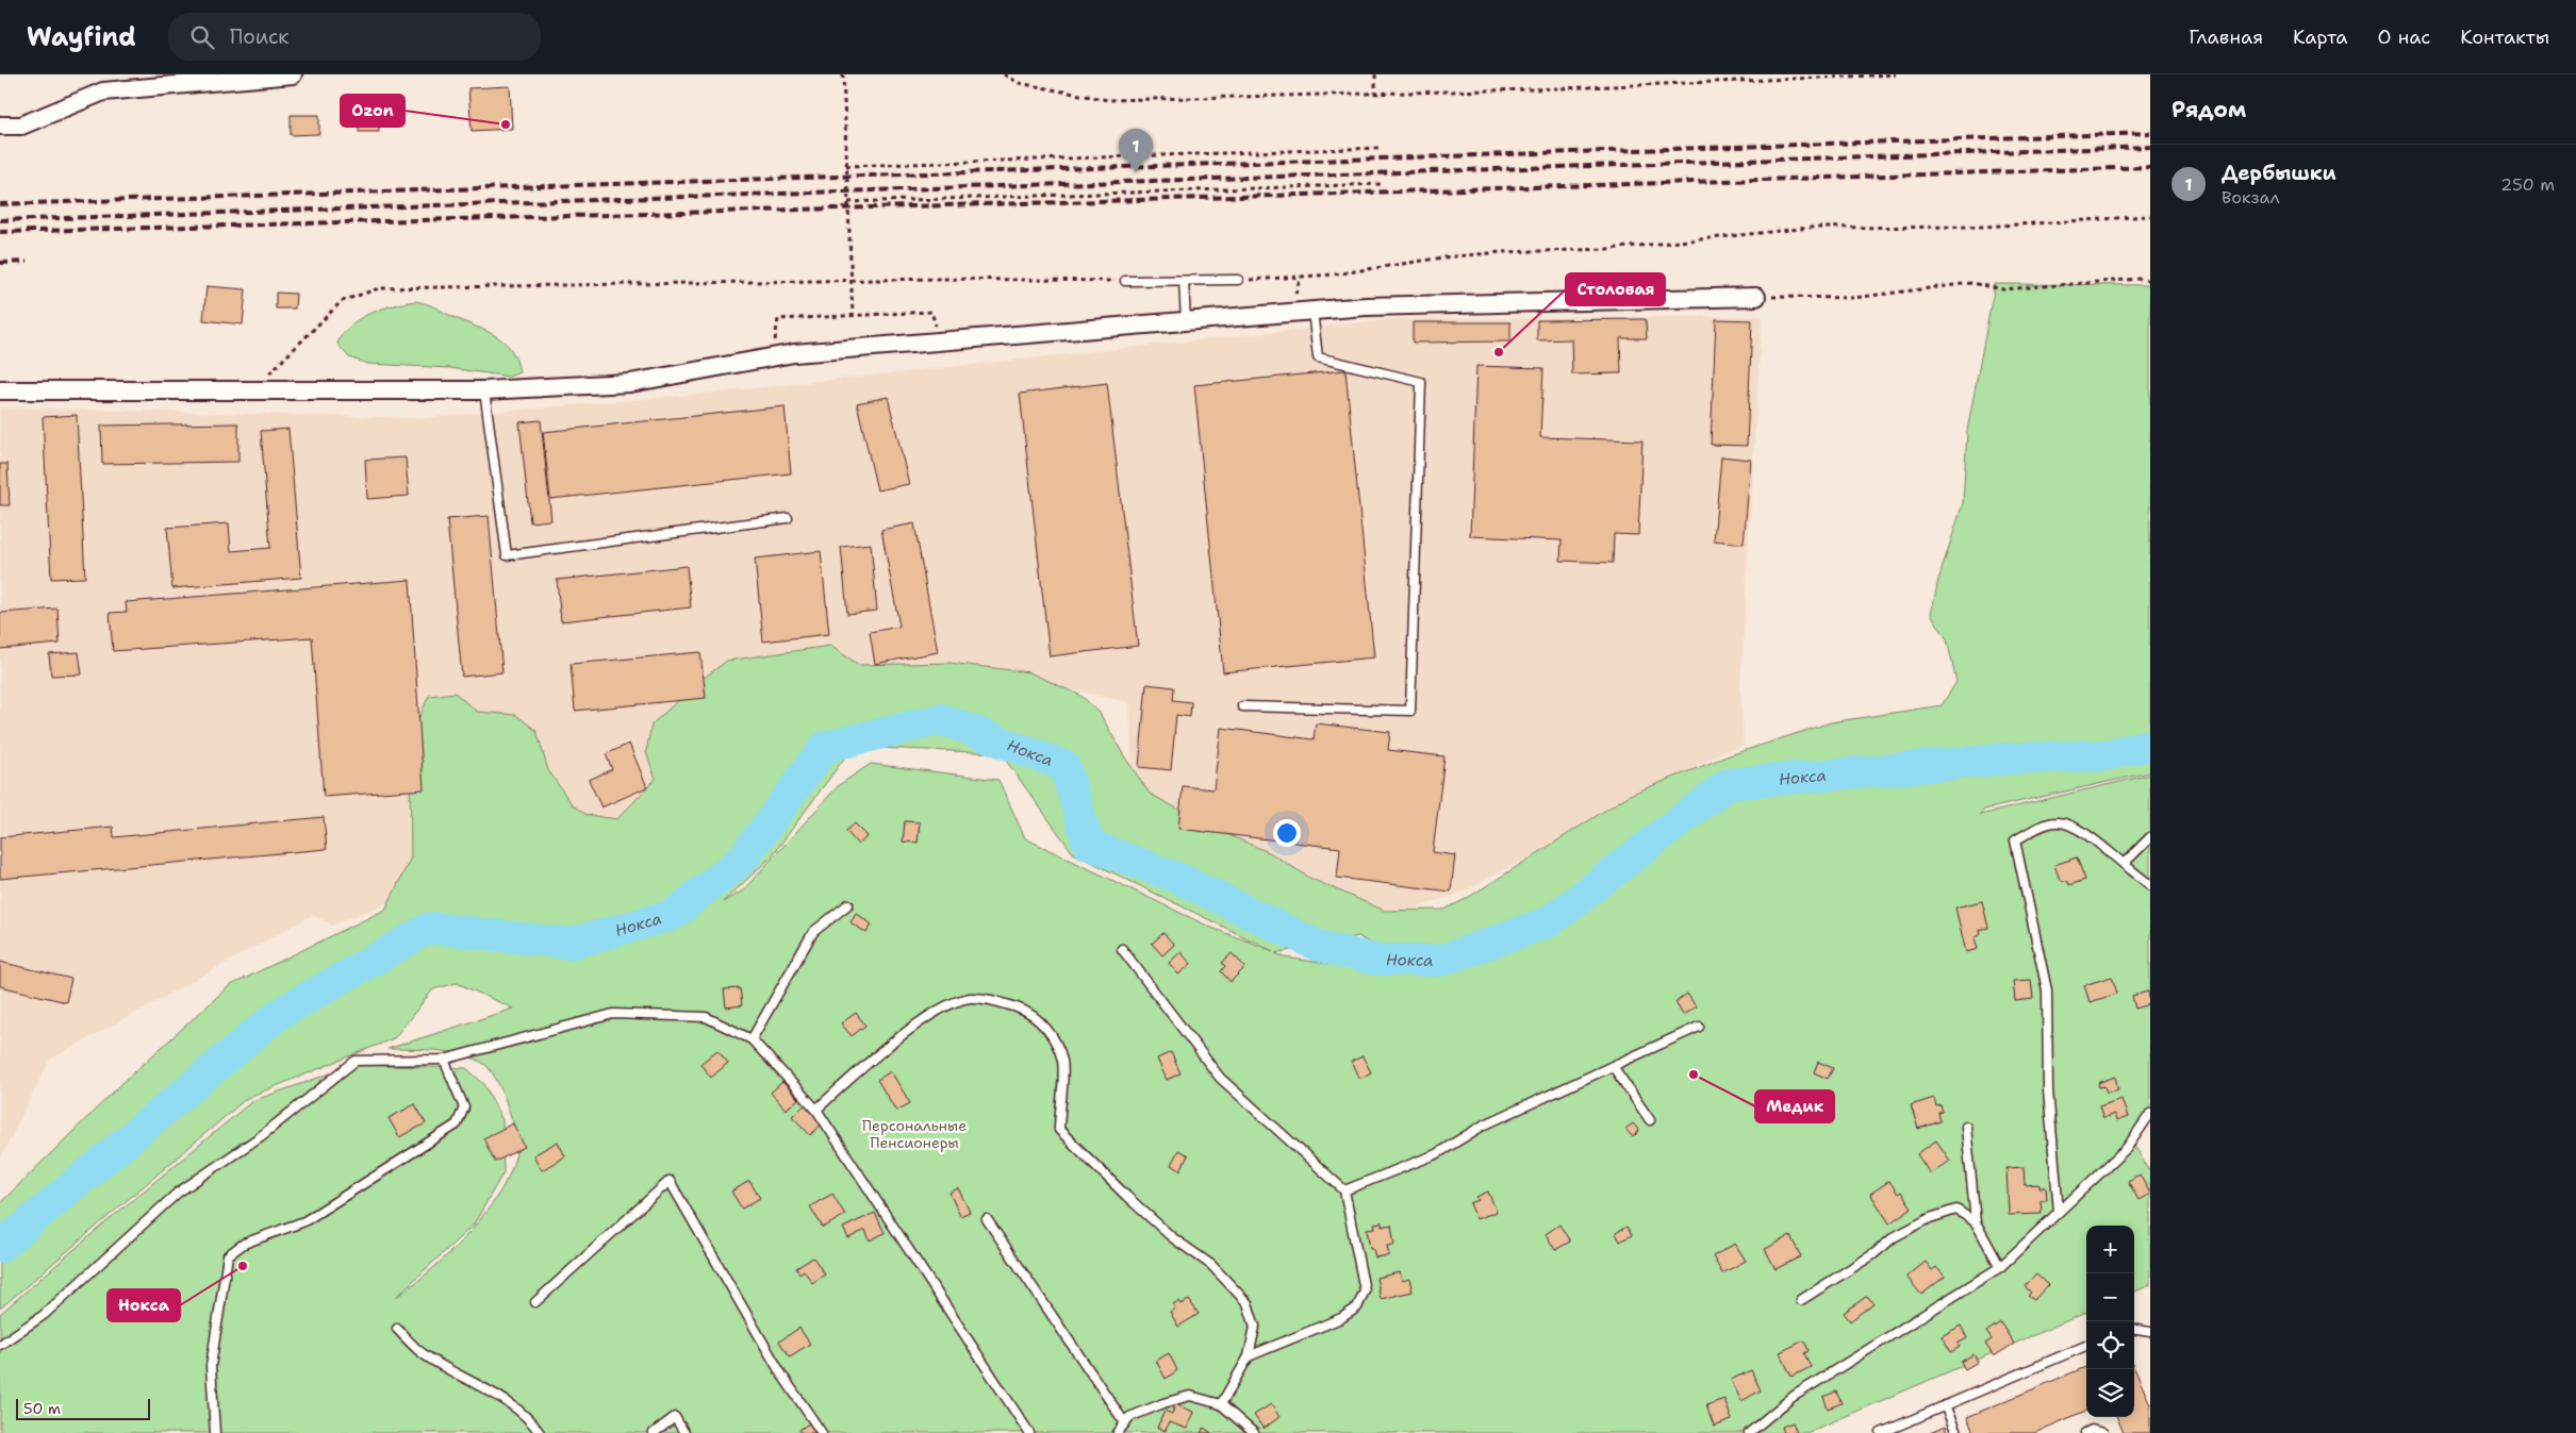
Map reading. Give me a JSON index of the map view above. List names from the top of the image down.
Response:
{
  "water": ["Нокса"],
  "parks": ["Персональные Пенсионеры"],
  "places": [
    "Ozon",
    "Столовая",
    "Медик",
    "Нокса"
  ],
  "scale_bar": "50 m",
  "page": {
    "header": "Wayfind",
    "search": "Поиск",
    "nav": [
      "Главная",
      "Карта",
      "О нас",
      "Контакты"
    ],
    "heading": "Рядом",
    "pins": "1",
    "list": [
      {
        "mark": "1",
        "name": "Дербышки",
        "note": "Вокзал",
        "value": "250 m"
      }
    ],
    "map_buttons": ["+", "−"],
    "scale": "50 m"
  }
}
